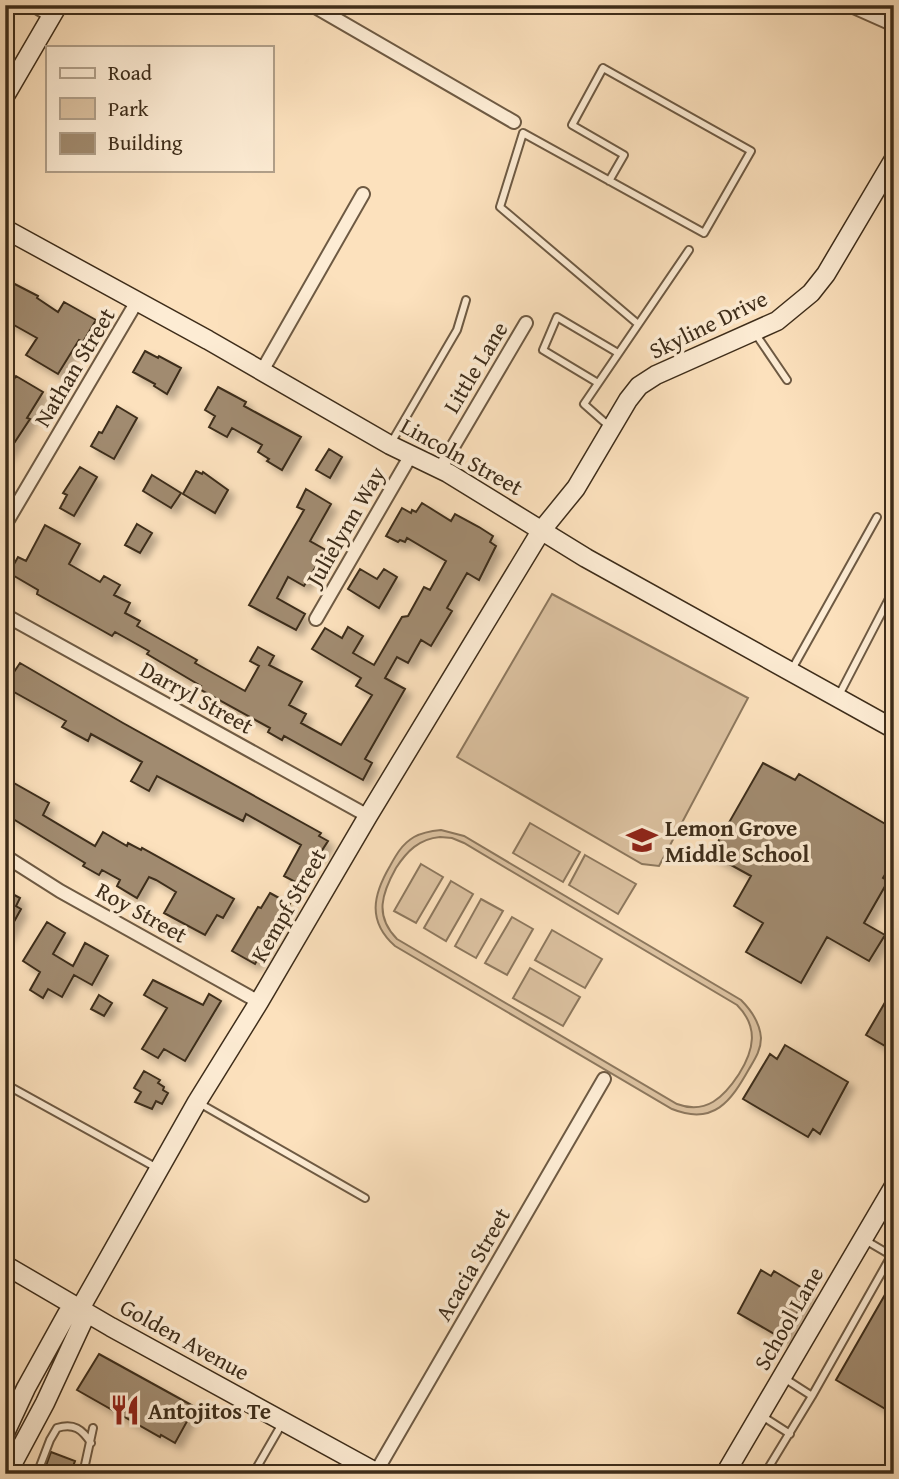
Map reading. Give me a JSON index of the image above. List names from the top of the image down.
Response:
{
  "streets": {
    "street": [
      "Skyline Drive",
      "Nathan Street",
      "Little Lane",
      "Lincoln Street",
      "Julielynn Way",
      "Darryl Street",
      "Kempf Street",
      "Roy Street",
      "Acacia Street",
      "School Lane",
      "Golden Avenue"
    ]
  },
  "crossings": [
    ["Skyline Drive", "Lincoln Street"],
    ["Skyline Drive", "Kempf Street"],
    ["Nathan Street", "Lincoln Street"],
    ["Little Lane", "Lincoln Street"],
    ["Lincoln Street", "Julielynn Way"],
    ["Lincoln Street", "Kempf Street"],
    ["Darryl Street", "Kempf Street"],
    ["Kempf Street", "Roy Street"],
    ["Kempf Street", "Golden Avenue"],
    ["Acacia Street", "Golden Avenue"]
  ],
  "places": {
    "school or university": ["Lemon Grove Middle School"],
    "restaurant": ["Antojitos Te"]
  },
  "legend": ["Road", "Park", "Building"]
}
